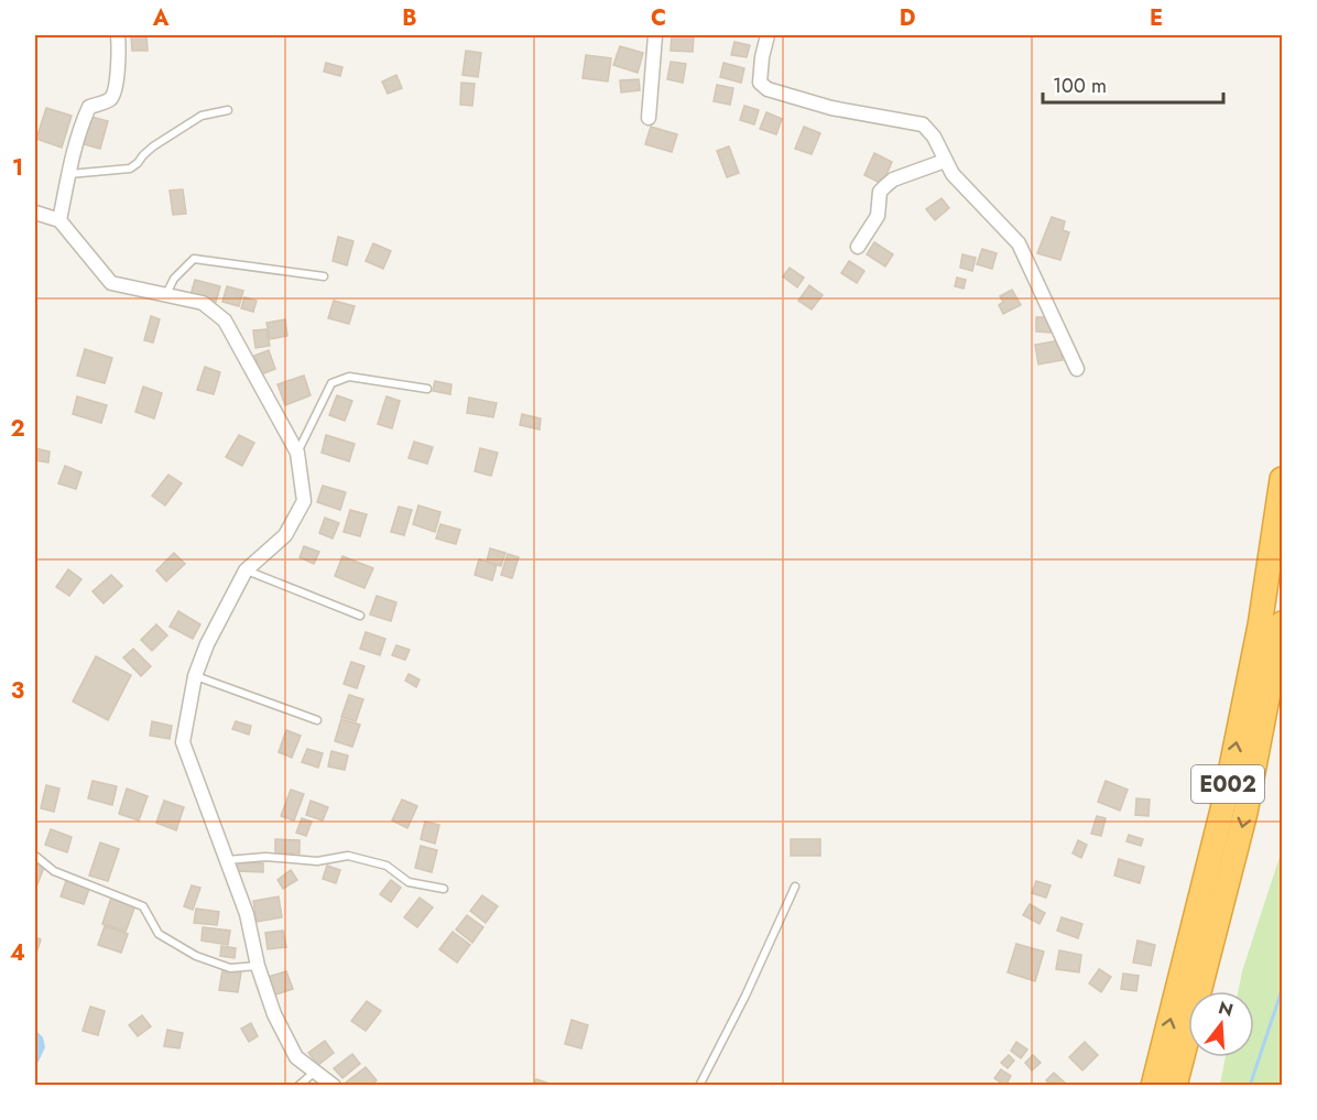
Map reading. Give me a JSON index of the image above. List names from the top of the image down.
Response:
{
  "streets": {
    "highway": ["E002"]
  },
  "scale_bar": "100 m",
  "north": "top",
  "grid": {
    "columns": [
      "A",
      "B",
      "C",
      "D",
      "E"
    ],
    "rows": [
      "1",
      "2",
      "3",
      "4"
    ]
  }
}
